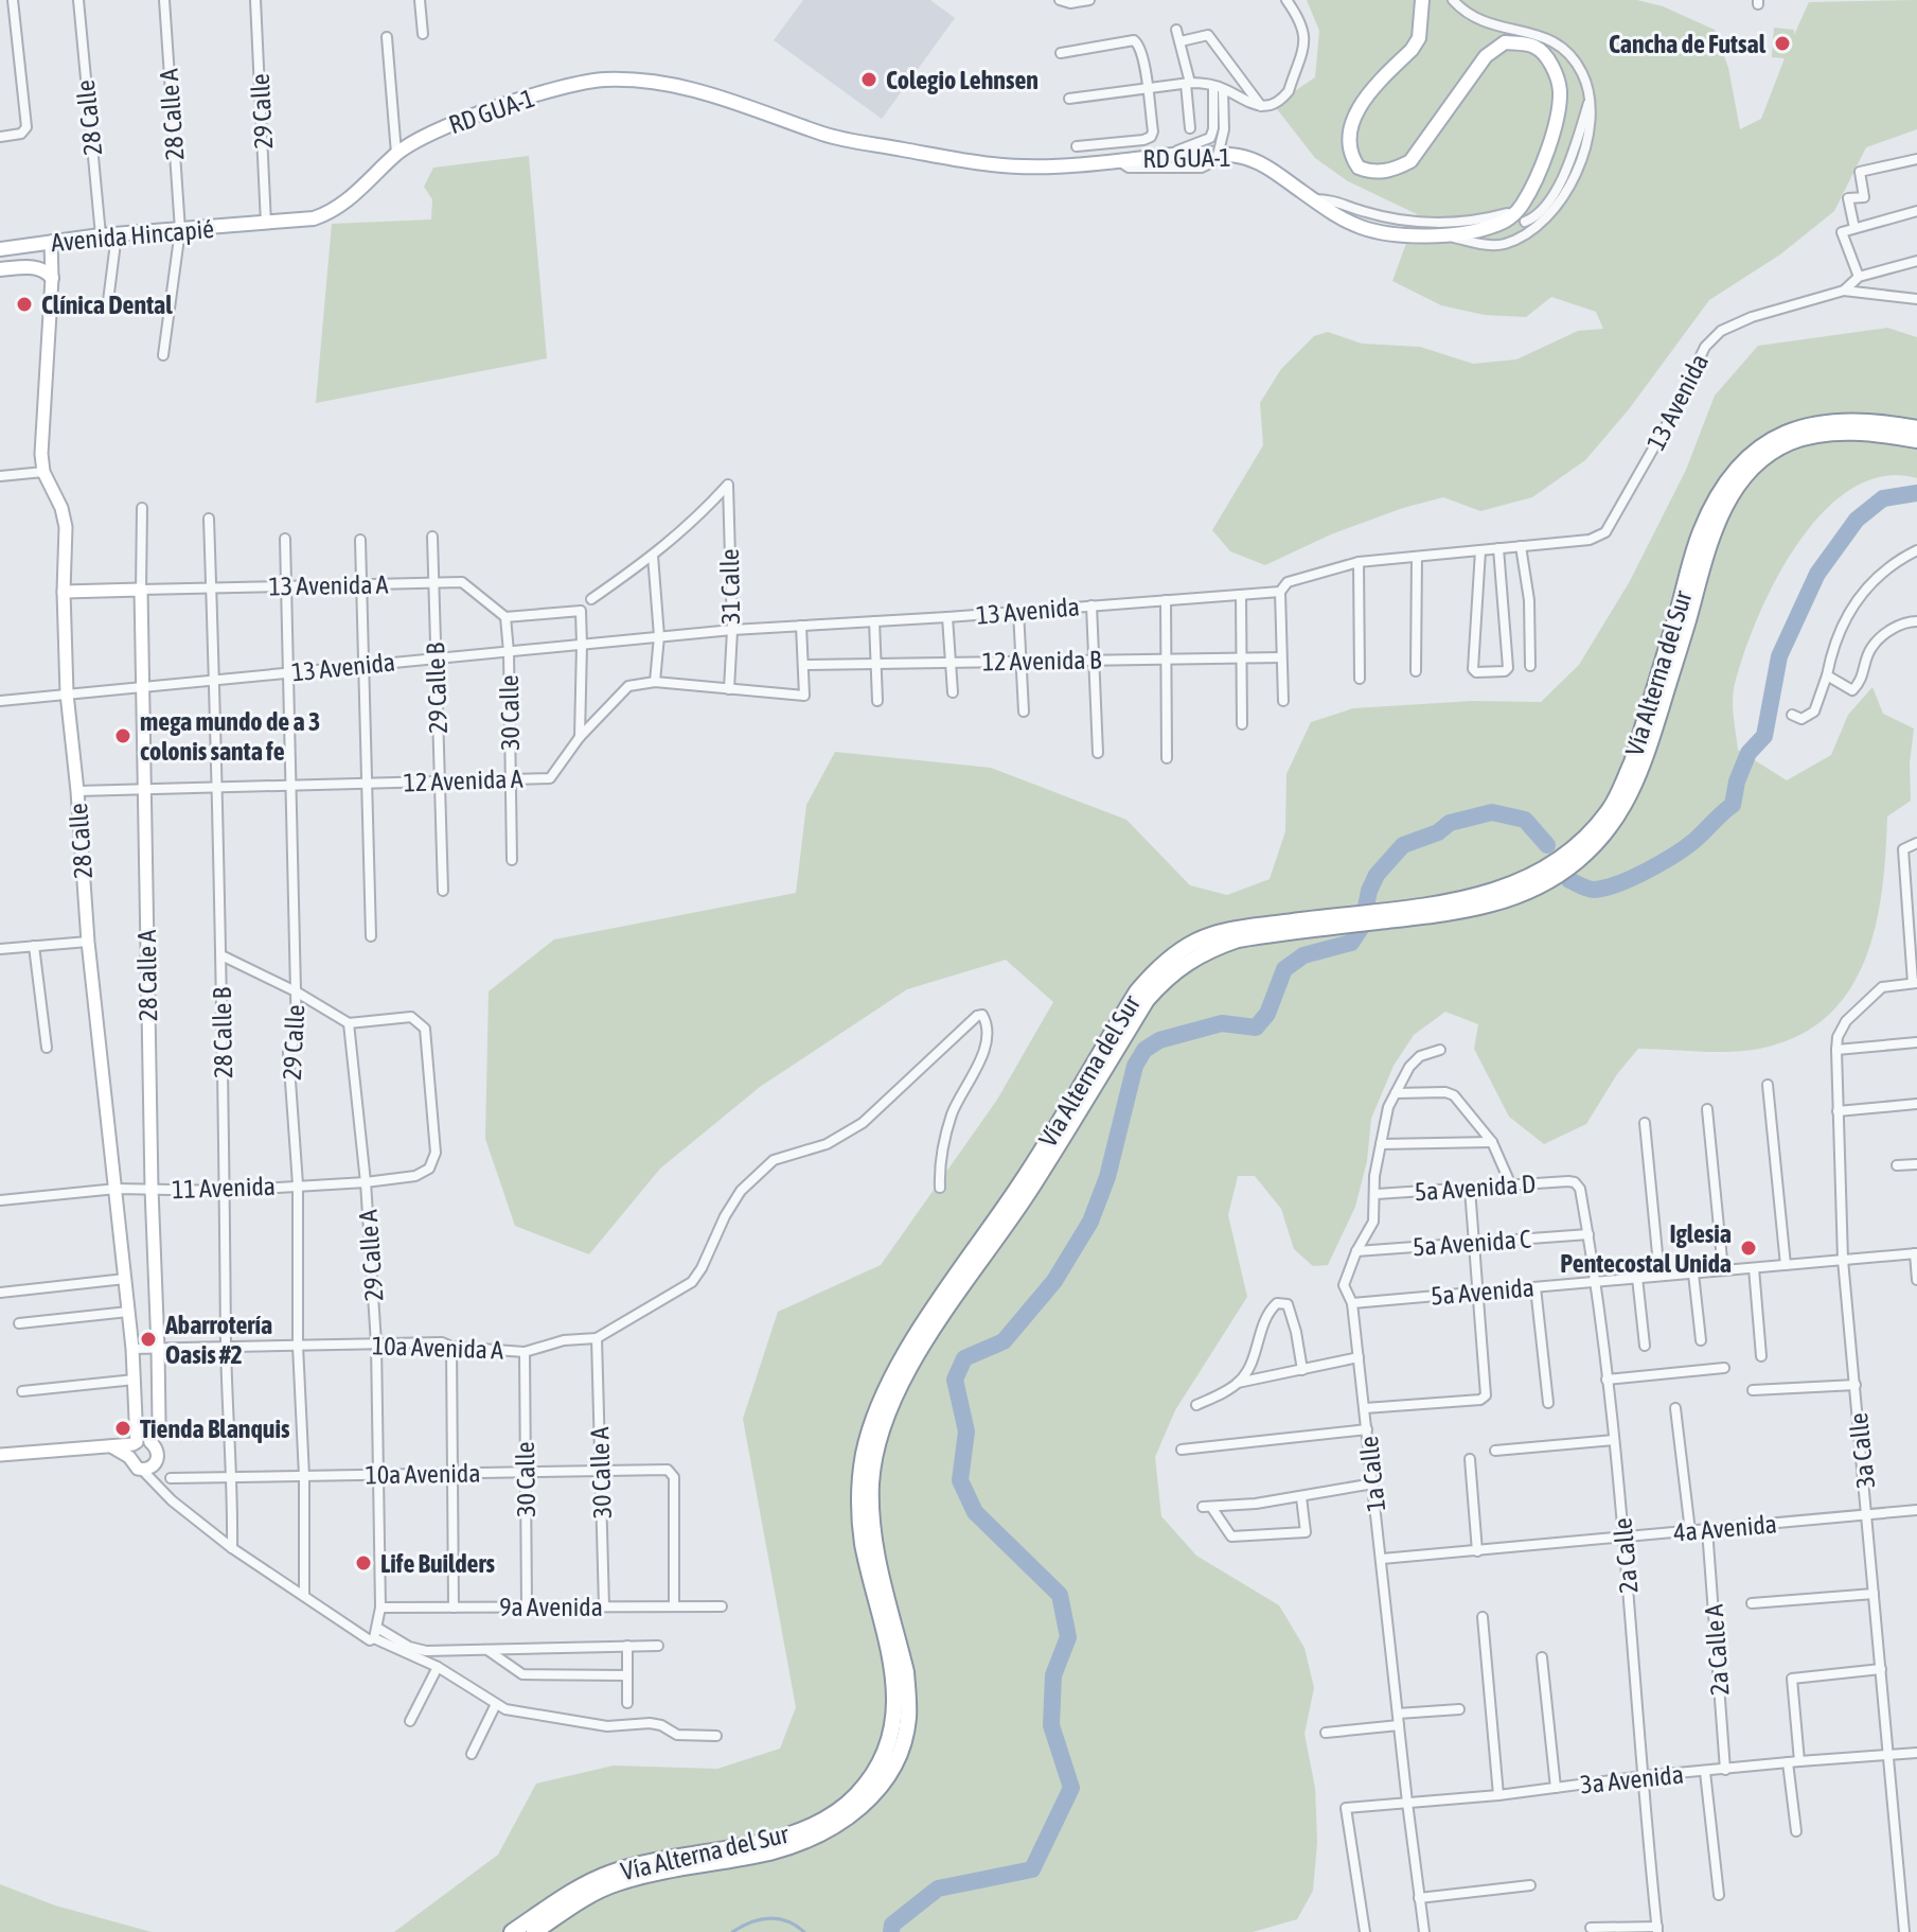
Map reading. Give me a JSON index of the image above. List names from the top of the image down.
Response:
{
  "streets": {
    "highway": ["Vía Alterna del Sur"],
    "main road": [
      "RD GUA-1",
      "28 Calle A",
      "28 Calle",
      "Avenida Hincapié",
      "13 Avenida A"
    ],
    "street": [
      "29 Calle",
      "13 Avenida",
      "31 Calle",
      "12 Avenida B",
      "29 Calle B",
      "30 Calle",
      "12 Avenida A",
      "28 Calle B",
      "11 Avenida",
      "5a Avenida D",
      "5a Avenida C",
      "29 Calle A",
      "5a Avenida",
      "10a Avenida A",
      "3a Calle",
      "30 Calle A",
      "10a Avenida",
      "1a Calle",
      "4a Avenida",
      "2a Calle",
      "9a Avenida",
      "2a Calle A",
      "3a Avenida"
    ]
  },
  "crossings": [
    ["29 Calle", "RD GUA-1"],
    ["29 Calle", "Avenida Hincapié"],
    ["29 Calle", "13 Avenida"],
    ["29 Calle", "13 Avenida A"],
    ["29 Calle", "12 Avenida A"],
    ["29 Calle", "11 Avenida"],
    ["29 Calle", "10a Avenida A"],
    ["29 Calle", "10a Avenida"],
    ["RD GUA-1", "Avenida Hincapié"],
    ["28 Calle A", "28 Calle"],
    ["28 Calle A", "Avenida Hincapié"],
    ["28 Calle A", "13 Avenida"],
    ["28 Calle A", "13 Avenida A"],
    ["28 Calle A", "12 Avenida A"],
    ["28 Calle A", "11 Avenida"],
    ["28 Calle A", "10a Avenida A"],
    ["28 Calle", "Avenida Hincapié"],
    ["28 Calle", "13 Avenida"],
    ["28 Calle", "13 Avenida A"],
    ["28 Calle", "12 Avenida A"],
    ["28 Calle", "11 Avenida"],
    ["28 Calle", "10a Avenida A"],
    ["13 Avenida", "31 Calle"],
    ["13 Avenida", "29 Calle B"],
    ["13 Avenida", "30 Calle"],
    ["13 Avenida", "28 Calle B"],
    ["13 Avenida A", "29 Calle B"],
    ["13 Avenida A", "30 Calle"],
    ["13 Avenida A", "28 Calle B"],
    ["31 Calle", "12 Avenida A"],
    ["12 Avenida B", "12 Avenida A"],
    ["29 Calle B", "12 Avenida A"],
    ["30 Calle", "12 Avenida A"],
    ["30 Calle", "10a Avenida A"],
    ["30 Calle", "10a Avenida"],
    ["30 Calle", "9a Avenida"],
    ["12 Avenida A", "28 Calle B"],
    ["28 Calle B", "11 Avenida"],
    ["28 Calle B", "10a Avenida A"],
    ["28 Calle B", "10a Avenida"],
    ["11 Avenida", "29 Calle A"],
    ["5a Avenida D", "1a Calle"],
    ["5a Avenida D", "2a Calle"],
    ["5a Avenida C", "1a Calle"],
    ["5a Avenida C", "2a Calle"],
    ["29 Calle A", "10a Avenida A"],
    ["29 Calle A", "10a Avenida"],
    ["29 Calle A", "9a Avenida"],
    ["5a Avenida", "3a Calle"],
    ["5a Avenida", "1a Calle"],
    ["5a Avenida", "2a Calle"],
    ["10a Avenida A", "30 Calle A"],
    ["3a Calle", "4a Avenida"],
    ["3a Calle", "3a Avenida"],
    ["30 Calle A", "10a Avenida"],
    ["30 Calle A", "9a Avenida"],
    ["10a Avenida", "9a Avenida"],
    ["1a Calle", "4a Avenida"],
    ["1a Calle", "3a Avenida"],
    ["4a Avenida", "2a Calle"],
    ["4a Avenida", "2a Calle A"],
    ["2a Calle", "3a Avenida"],
    ["2a Calle A", "3a Avenida"]
  ],
  "places": [
    "Cancha de Futsal",
    "Colegio Lehnsen",
    "Clínica Dental",
    "mega mundo de a 3 colonis santa fe",
    "Iglesia Pentecostal Unida",
    "Abarrotería Oasis #2",
    "Tienda Blanquis",
    "Life Builders"
  ]
}
